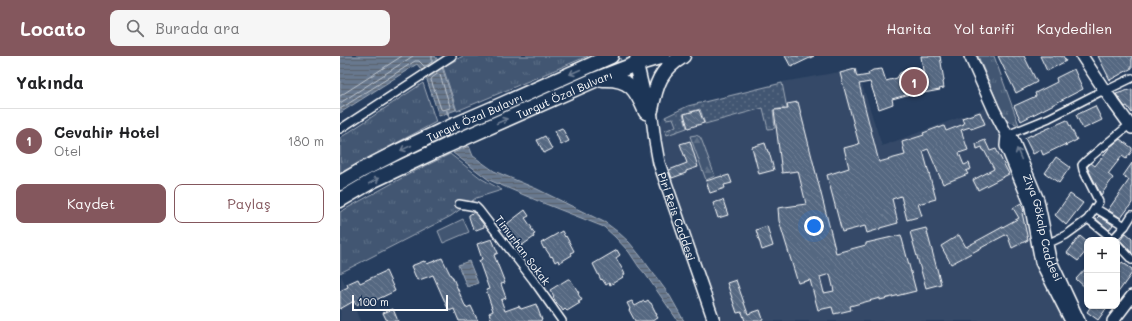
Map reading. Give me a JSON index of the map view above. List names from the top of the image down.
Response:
{
  "streets": {
    "highway": ["Turgut Özal Bulvarı", "Turgut Özal Bulavrı"],
    "street": ["Piri Reis Caddesi", "Ziya Gökalp Caddesi", "Timurhan Sokak"]
  },
  "crossings": [
    ["Turgut Özal Bulvarı", "Turgut Özal Bulavrı"]
  ],
  "one_way": ["Turgut Özal Bulvarı"],
  "scale_bar": "100 m",
  "page": {
    "header": "Locato",
    "search": "Burada ara",
    "nav": ["Harita", "Yol tarifi", "Kaydedilen"],
    "heading": "Yakında",
    "pins": "1",
    "list": [
      {
        "mark": "1",
        "name": "Cevahir Hotel",
        "note": "Otel",
        "value": "180 m"
      }
    ],
    "buttons": ["Kaydet", "Paylaş"],
    "map_buttons": ["+", "−"],
    "scale": "100 m"
  }
}
